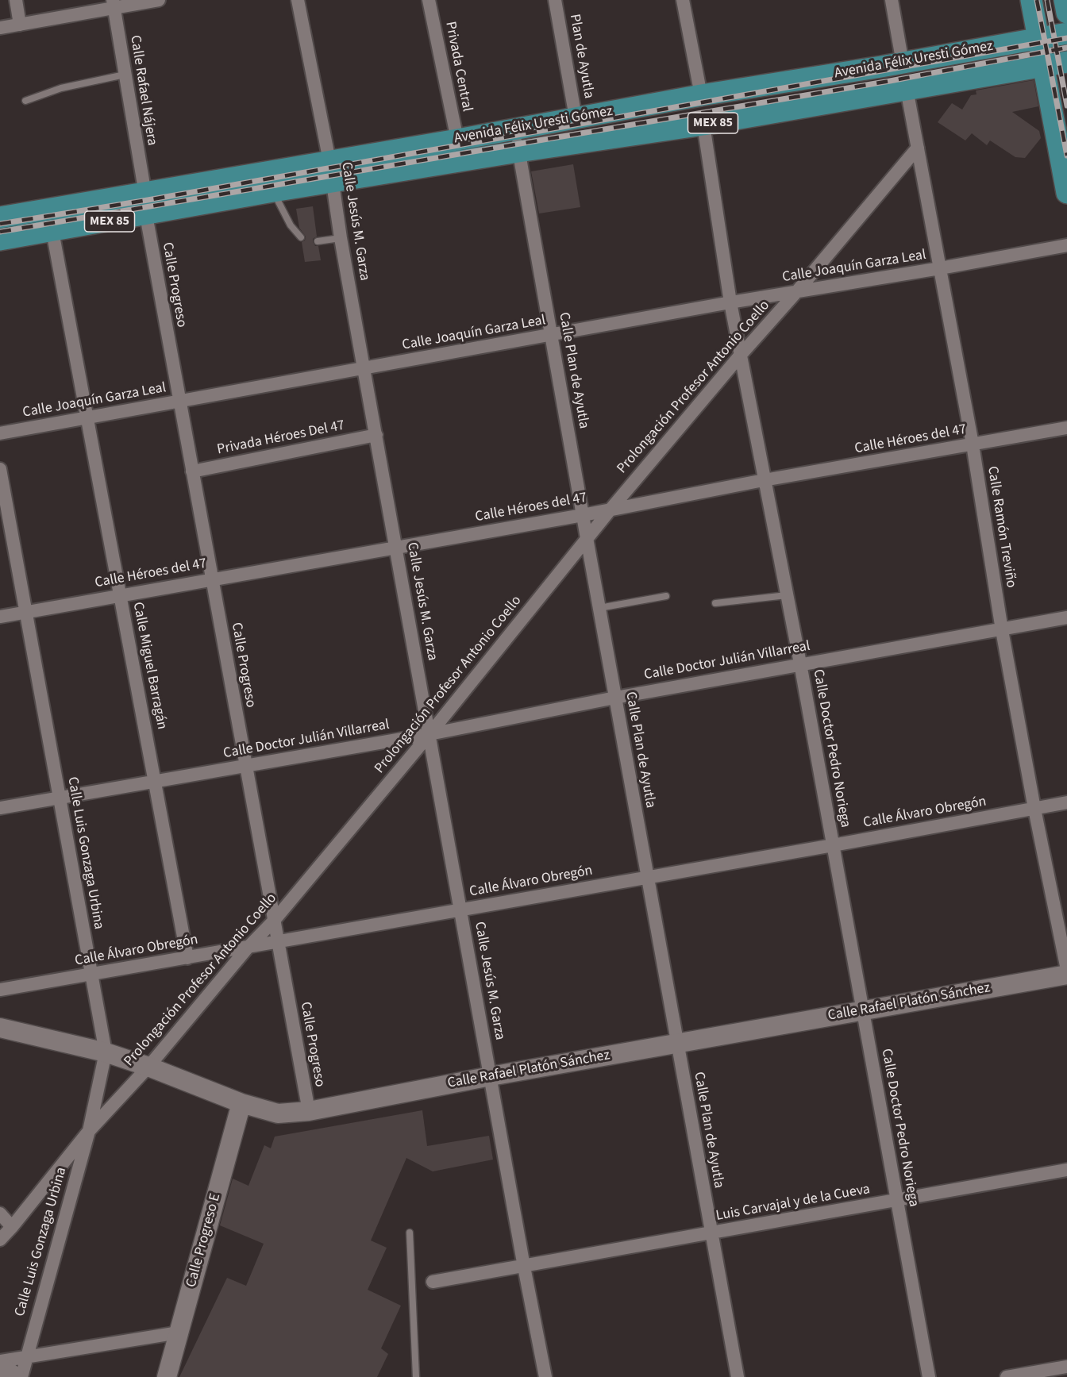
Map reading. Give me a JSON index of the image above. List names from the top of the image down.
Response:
{
  "streets": {
    "main road": ["Avenida Félix Uresti Gómez", "MEX 85"],
    "street": [
      "Plan de Ayutla",
      "Privada Central",
      "Calle Rafael Nájera",
      "Calle Jesús M. Garza",
      "Calle Joaquín Garza Leal",
      "Calle Progreso",
      "Calle Plan de Ayutla",
      "Prolongación Profesor Antonio Coello",
      "Privada Héroes Del 47",
      "Calle Héroes del 47",
      "Calle Ramón Treviño",
      "Calle Doctor Julián Villarreal",
      "Calle Miguel Barragán",
      "Calle Doctor Pedro Noriega",
      "Calle Álvaro Obregón",
      "Calle Luis Gonzaga Urbina",
      "Calle Rafael Platón Sánchez",
      "Luis Carvajal y de la Cueva",
      "Calle Progreso E"
    ]
  },
  "crossings": [
    ["Plan de Ayutla", "Avenida Félix Uresti Gómez"],
    ["Avenida Félix Uresti Gómez", "Privada Central"],
    ["Avenida Félix Uresti Gómez", "Calle Jesús M. Garza"],
    ["Avenida Félix Uresti Gómez", "Calle Plan de Ayutla"],
    ["Avenida Félix Uresti Gómez", "Calle Ramón Treviño"],
    ["Avenida Félix Uresti Gómez", "Calle Doctor Pedro Noriega"],
    ["Calle Jesús M. Garza", "Calle Joaquín Garza Leal"],
    ["Calle Jesús M. Garza", "Prolongación Profesor Antonio Coello"],
    ["Calle Jesús M. Garza", "Privada Héroes Del 47"],
    ["Calle Jesús M. Garza", "Calle Héroes del 47"],
    ["Calle Jesús M. Garza", "Calle Doctor Julián Villarreal"],
    ["Calle Jesús M. Garza", "Calle Álvaro Obregón"],
    ["Calle Jesús M. Garza", "Calle Rafael Platón Sánchez"],
    ["Calle Jesús M. Garza", "Luis Carvajal y de la Cueva"],
    ["Calle Joaquín Garza Leal", "Calle Progreso"],
    ["Calle Joaquín Garza Leal", "Calle Plan de Ayutla"],
    ["Calle Joaquín Garza Leal", "Prolongación Profesor Antonio Coello"],
    ["Calle Joaquín Garza Leal", "Calle Ramón Treviño"],
    ["Calle Joaquín Garza Leal", "Calle Miguel Barragán"],
    ["Calle Joaquín Garza Leal", "Calle Doctor Pedro Noriega"],
    ["Calle Progreso", "Prolongación Profesor Antonio Coello"],
    ["Calle Progreso", "Privada Héroes Del 47"],
    ["Calle Progreso", "Calle Héroes del 47"],
    ["Calle Progreso", "Calle Doctor Julián Villarreal"],
    ["Calle Progreso", "Calle Álvaro Obregón"],
    ["Calle Progreso", "Calle Rafael Platón Sánchez"],
    ["Calle Plan de Ayutla", "Prolongación Profesor Antonio Coello"],
    ["Calle Plan de Ayutla", "Calle Héroes del 47"],
    ["Calle Plan de Ayutla", "Calle Doctor Julián Villarreal"],
    ["Calle Plan de Ayutla", "Calle Álvaro Obregón"],
    ["Calle Plan de Ayutla", "Calle Rafael Platón Sánchez"],
    ["Calle Plan de Ayutla", "Luis Carvajal y de la Cueva"],
    ["Prolongación Profesor Antonio Coello", "Calle Héroes del 47"],
    ["Prolongación Profesor Antonio Coello", "Calle Ramón Treviño"],
    ["Prolongación Profesor Antonio Coello", "Calle Doctor Julián Villarreal"],
    ["Prolongación Profesor Antonio Coello", "Calle Doctor Pedro Noriega"],
    ["Prolongación Profesor Antonio Coello", "Calle Álvaro Obregón"],
    ["Prolongación Profesor Antonio Coello", "Calle Luis Gonzaga Urbina"],
    ["Prolongación Profesor Antonio Coello", "Calle Rafael Platón Sánchez"],
    ["Calle Héroes del 47", "Calle Ramón Treviño"],
    ["Calle Héroes del 47", "Calle Miguel Barragán"],
    ["Calle Héroes del 47", "Calle Doctor Pedro Noriega"],
    ["Calle Héroes del 47", "Calle Luis Gonzaga Urbina"],
    ["Calle Ramón Treviño", "Calle Doctor Julián Villarreal"],
    ["Calle Ramón Treviño", "Calle Álvaro Obregón"],
    ["Calle Doctor Julián Villarreal", "Calle Miguel Barragán"],
    ["Calle Doctor Julián Villarreal", "Calle Doctor Pedro Noriega"],
    ["Calle Doctor Julián Villarreal", "Calle Luis Gonzaga Urbina"],
    ["Calle Miguel Barragán", "Calle Álvaro Obregón"],
    ["Calle Doctor Pedro Noriega", "Calle Álvaro Obregón"],
    ["Calle Doctor Pedro Noriega", "Calle Rafael Platón Sánchez"],
    ["Calle Doctor Pedro Noriega", "Luis Carvajal y de la Cueva"],
    ["Calle Álvaro Obregón", "Calle Luis Gonzaga Urbina"],
    ["Calle Luis Gonzaga Urbina", "Calle Rafael Platón Sánchez"],
    ["Calle Rafael Platón Sánchez", "Calle Progreso E"]
  ]
}
